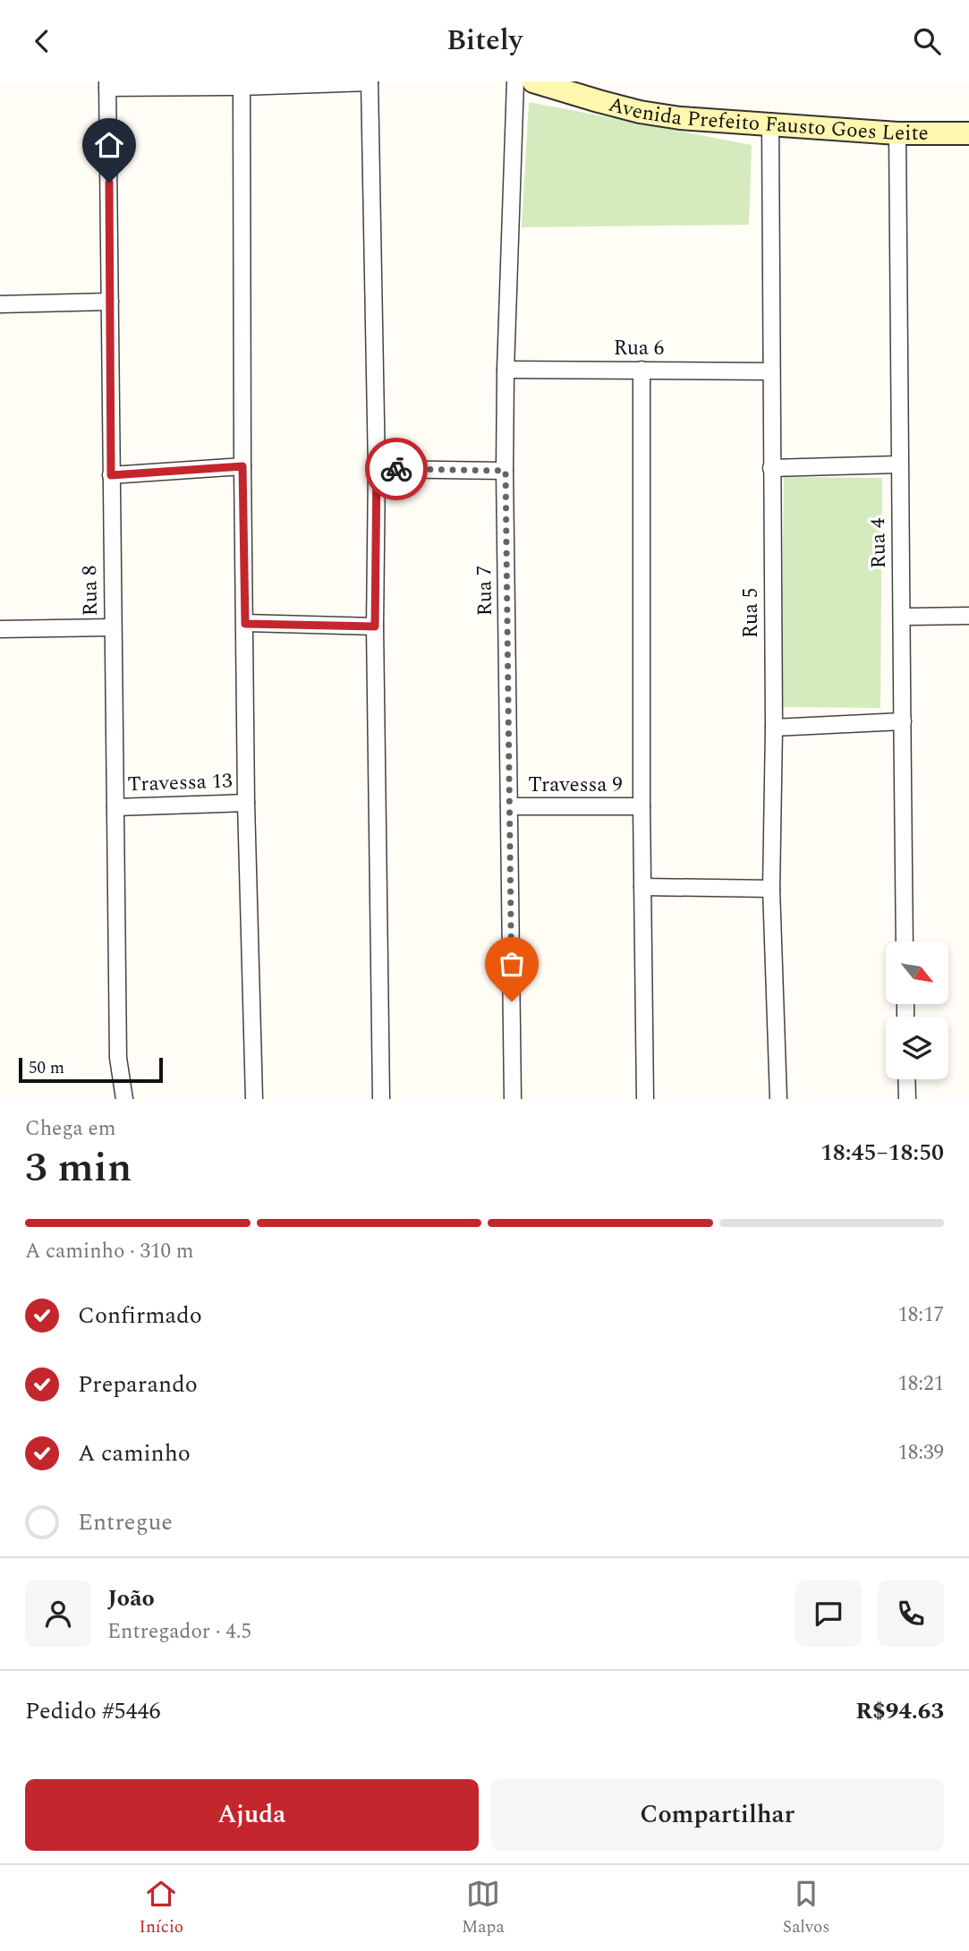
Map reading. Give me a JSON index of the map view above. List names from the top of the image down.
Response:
{
  "streets": {
    "street": [
      "Avenida Prefeito Fausto Goes Leite",
      "Rua 6",
      "Rua 4",
      "Rua 8",
      "Rua 7",
      "Rua 5",
      "Travessa 13",
      "Travessa 9"
    ]
  },
  "crossings": [
    ["Avenida Prefeito Fausto Goes Leite", "Rua 4"],
    ["Avenida Prefeito Fausto Goes Leite", "Rua 5"],
    ["Rua 6", "Rua 7"],
    ["Rua 6", "Rua 5"],
    ["Rua 8", "Travessa 13"],
    ["Rua 7", "Travessa 9"]
  ],
  "scale_bar": "50 m",
  "north": "bottom right",
  "page": {
    "header": "Bitely",
    "scale": "50 m",
    "heading": ["3 min", "Chega em", "18:45–18:50"],
    "panel": [
      "João",
      "Entregador · 4.5",
      "Pedido #5446",
      "R$94.63"
    ],
    "bar": "A caminho · 310 m",
    "list": [
      ["Confirmado", "18:17"],
      ["Preparando", "18:21"],
      ["A caminho", "18:39"],
      "Entregue"
    ],
    "buttons": ["Ajuda", "Compartilhar"],
    "tabs": ["Início", "Mapa", "Salvos"]
  }
}
